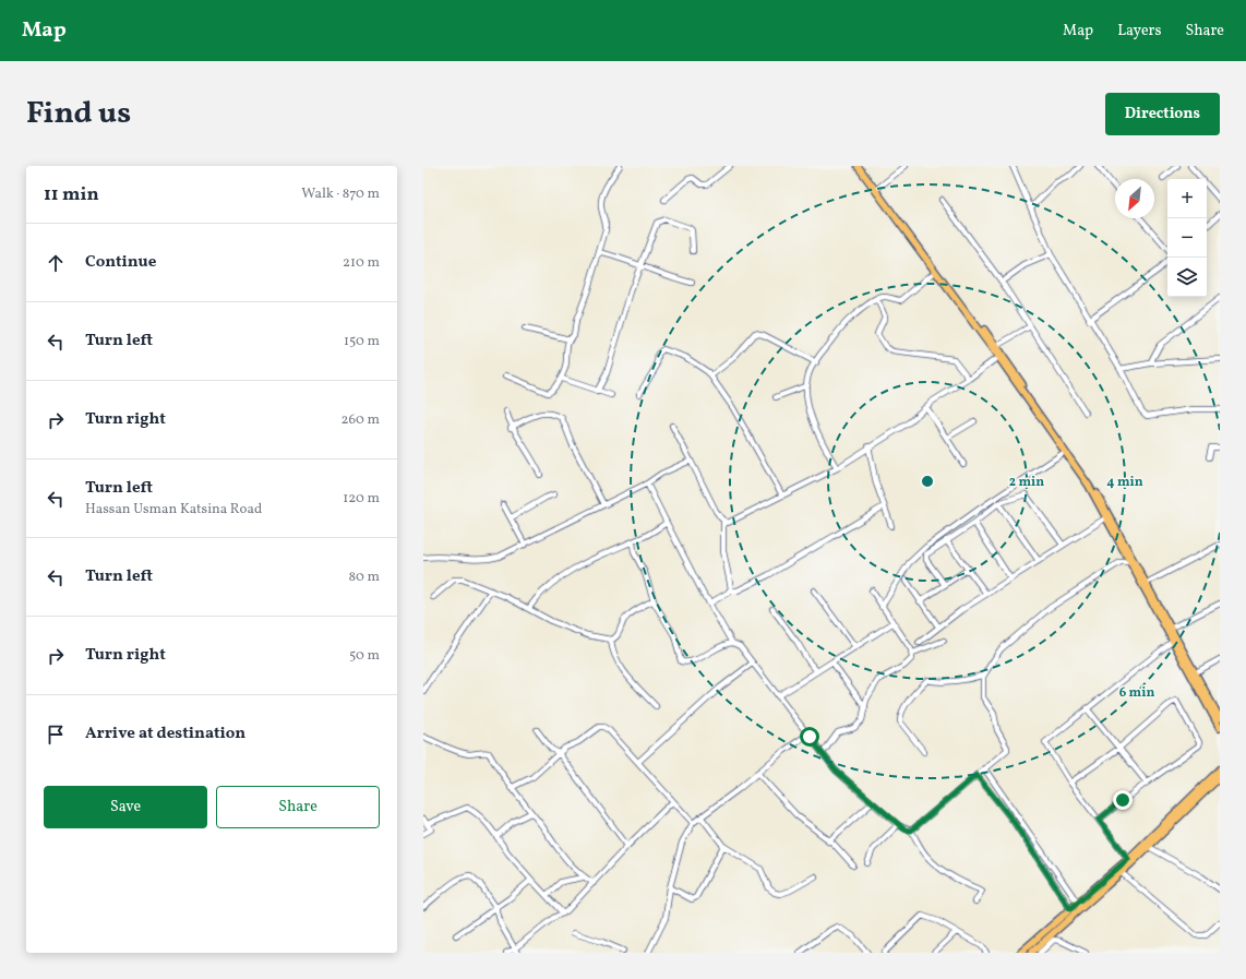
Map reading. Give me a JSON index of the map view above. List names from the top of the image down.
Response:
{
  "north": "bottom left",
  "page": {
    "header": "Map",
    "nav": ["Map", "Layers", "Share"],
    "title": "Find us",
    "buttons": [
      "Directions",
      ["Save", "Share"]
    ],
    "heading": ["11 min", "Walk · 870 m"],
    "map_buttons": ["+", "−"],
    "list": [
      ["Continue", "210 m"],
      ["Turn left", "150 m"],
      ["Turn right", "260 m"],
      ["Turn left", "Hassan Usman Katsina Road", "120 m"],
      ["Turn left", "80 m"],
      ["Turn right", "50 m"],
      "Arrive at destination"
    ]
  },
  "rings": ["2 min", "4 min", "6 min"]
}
